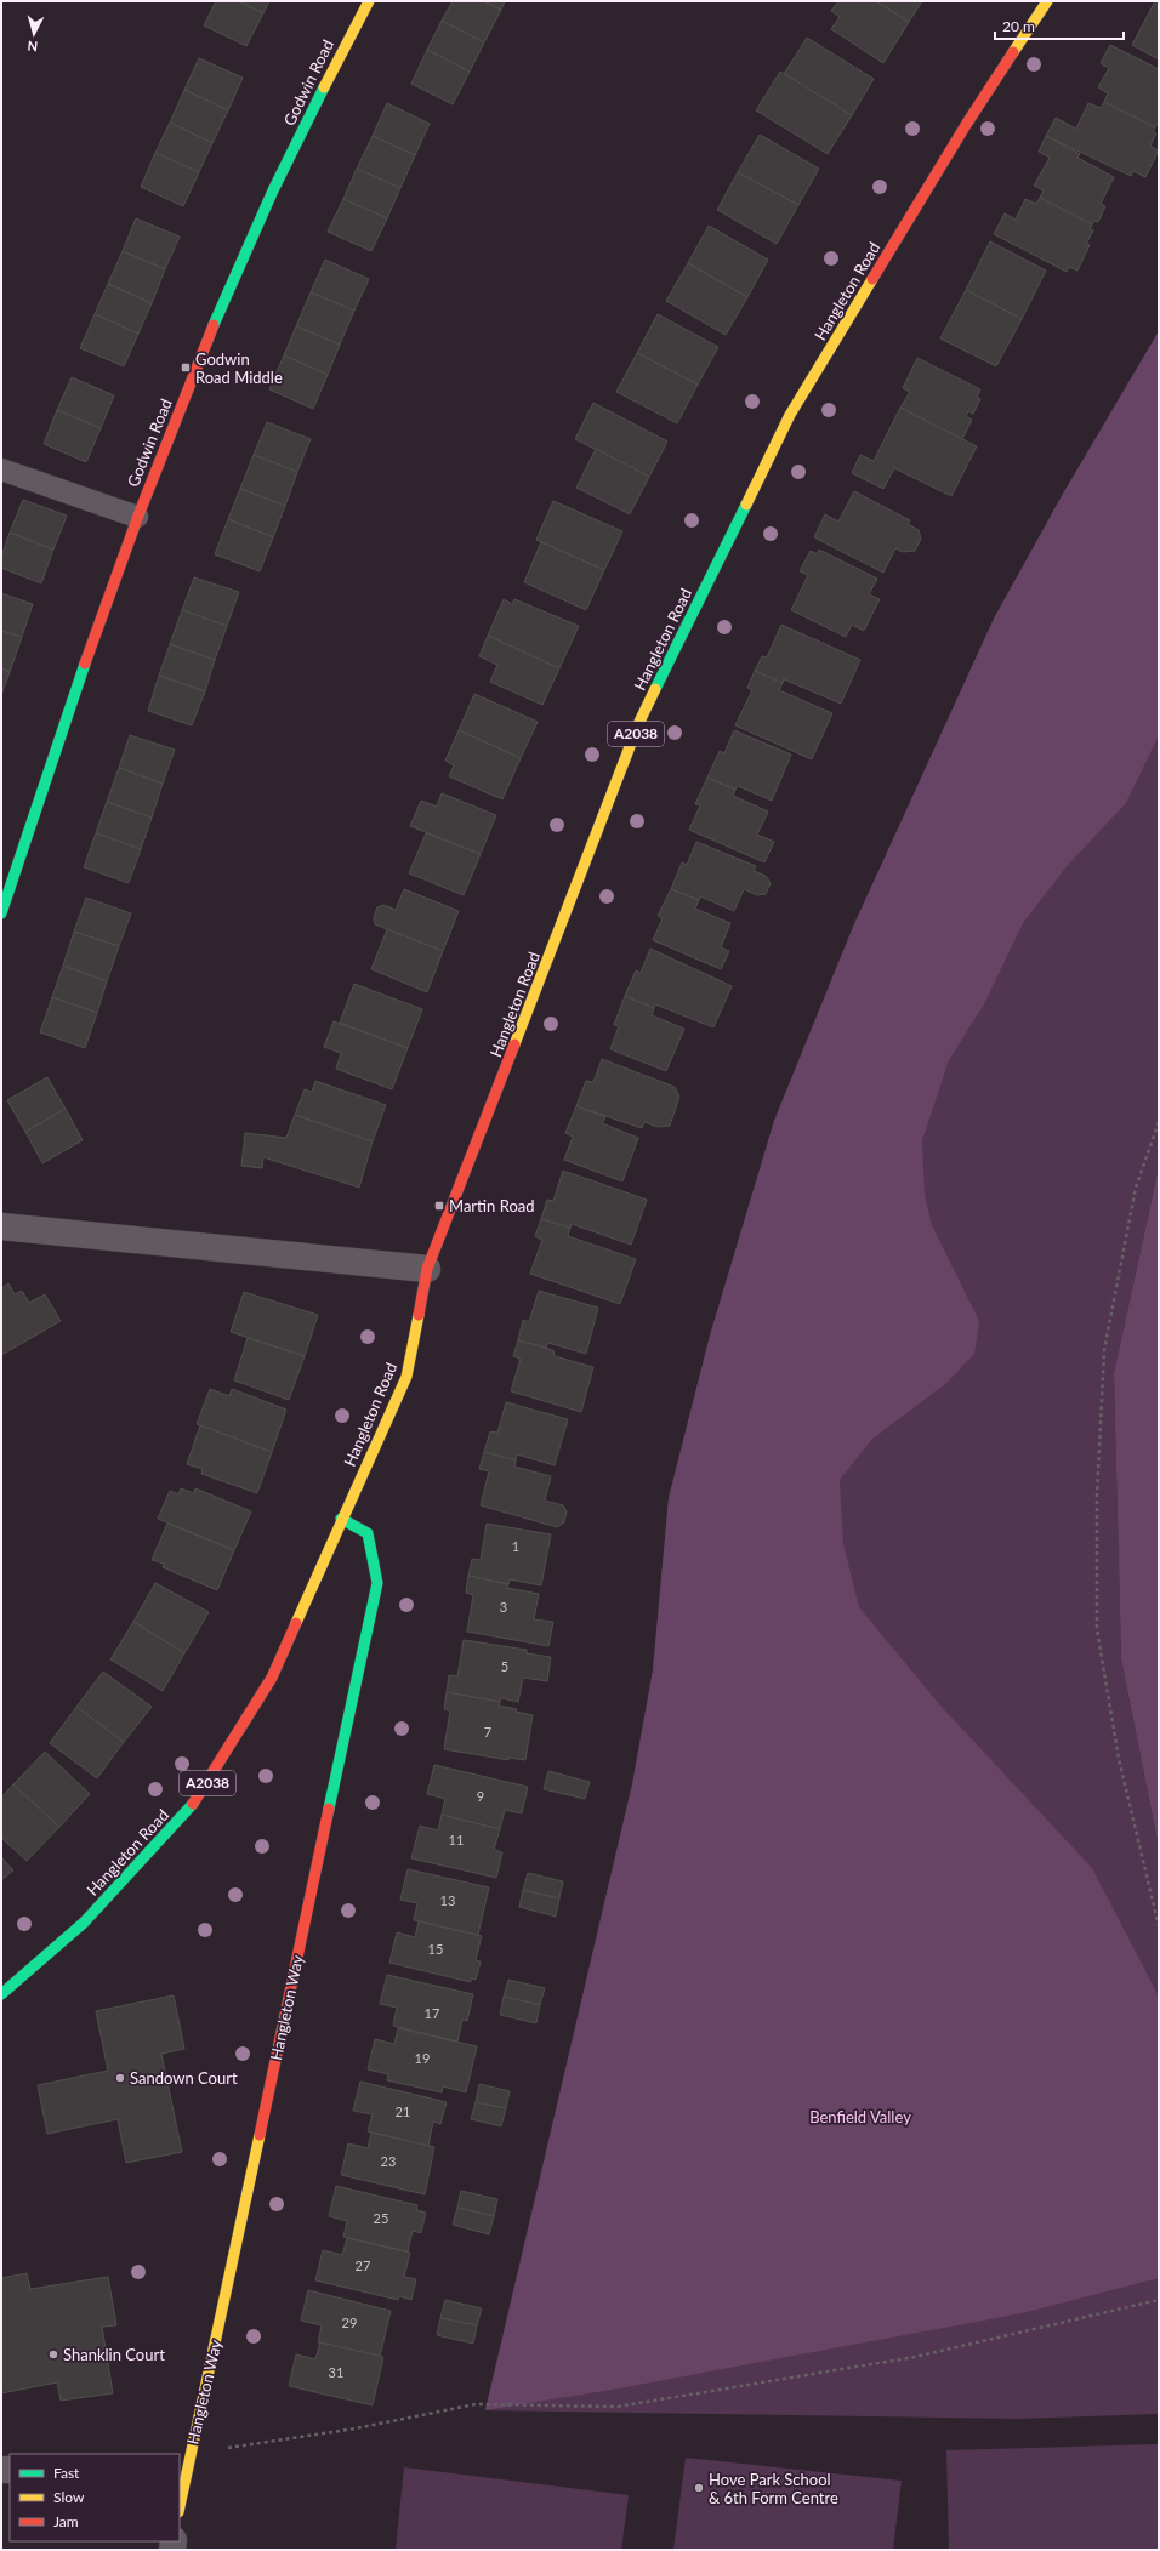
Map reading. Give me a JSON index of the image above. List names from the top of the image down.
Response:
{
  "streets": {
    "main road": [
      "Godwin Road",
      "Hangleton Road",
      "A2038",
      "Hangleton Way"
    ]
  },
  "crossings": [
    ["Hangleton Road", "Hangleton Way"]
  ],
  "parks": ["Benfield Valley"],
  "places": {
    "transit": ["Godwin Road Middle", "Martin Road"],
    "other": ["Sandown Court", "Shanklin Court", "Hove Park School & 6th Form Centre"]
  },
  "house_numbers": [
    "1",
    "3",
    "5",
    "7",
    "9",
    "11",
    "13",
    "15",
    "17",
    "19",
    "21",
    "23",
    "25",
    "27",
    "29",
    "31"
  ],
  "legend": ["Fast", "Slow", "Jam"],
  "scale_bar": "20 m",
  "north": "bottom"
}
